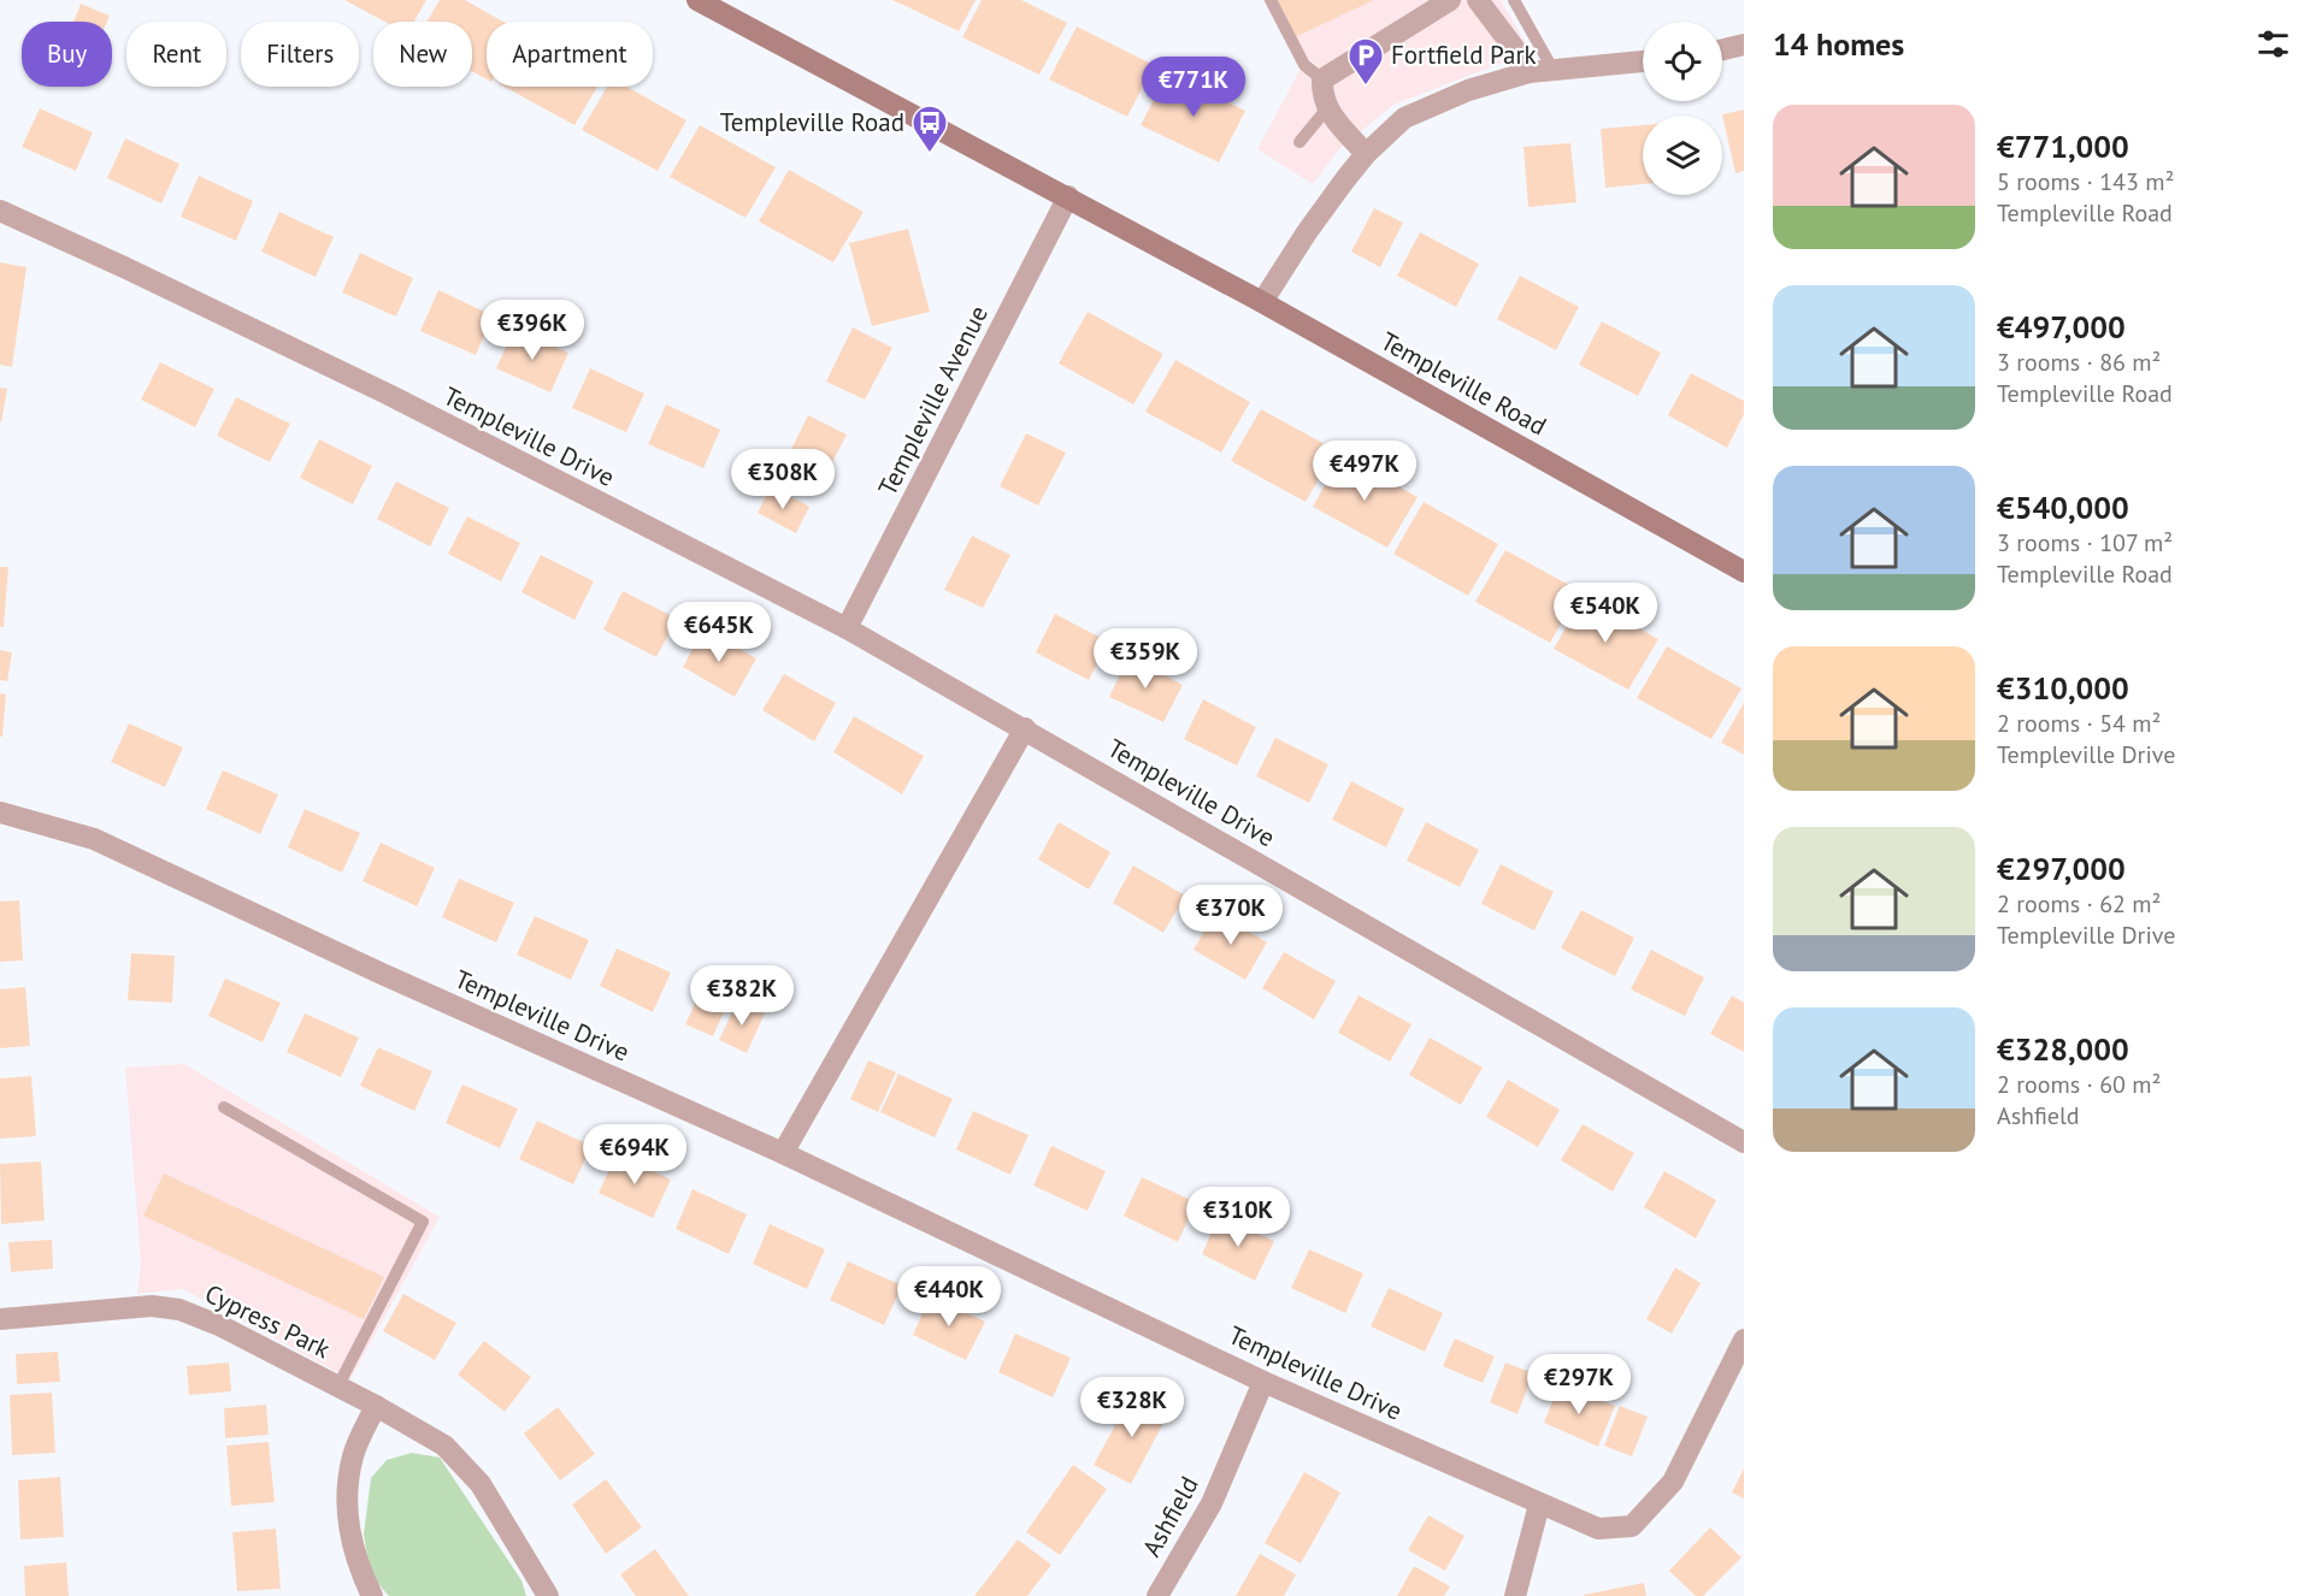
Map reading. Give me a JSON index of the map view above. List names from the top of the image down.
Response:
{
  "streets": {
    "main road": ["Templeville Road"],
    "street": [
      "Templeville Avenue",
      "Templeville Drive",
      "Cypress Park",
      "Ashfield"
    ]
  },
  "crossings": [
    ["Templeville Road", "Templeville Avenue"],
    ["Templeville Avenue", "Templeville Drive"],
    ["Templeville Drive", "Ashfield"]
  ],
  "places": {
    "parking": ["Fortfield Park"],
    "bus stop": ["Templeville Road"]
  },
  "page": {
    "heading": "14 homes",
    "chip": [
      "Buy",
      "Rent",
      "Filters",
      "New",
      "Apartment"
    ],
    "price": [
      "€771K",
      "€396K",
      "€497K",
      "€308K",
      "€540K",
      "€645K",
      "€359K",
      "€370K",
      "€382K",
      "€694K",
      "€310K",
      "€440K",
      "€297K",
      "€328K"
    ],
    "list": [
      {
        "name": "€771,000",
        "note": "5 rooms · 143 m² · Templeville Road"
      },
      {
        "name": "€497,000",
        "note": "3 rooms · 86 m² · Templeville Road"
      },
      {
        "name": "€540,000",
        "note": "3 rooms · 107 m² · Templeville Road"
      },
      {
        "name": "€310,000",
        "note": "2 rooms · 54 m² · Templeville Drive"
      },
      {
        "name": "€297,000",
        "note": "2 rooms · 62 m² · Templeville Drive"
      },
      {
        "name": "€328,000",
        "note": "2 rooms · 60 m² · Ashfield"
      }
    ]
  }
}
